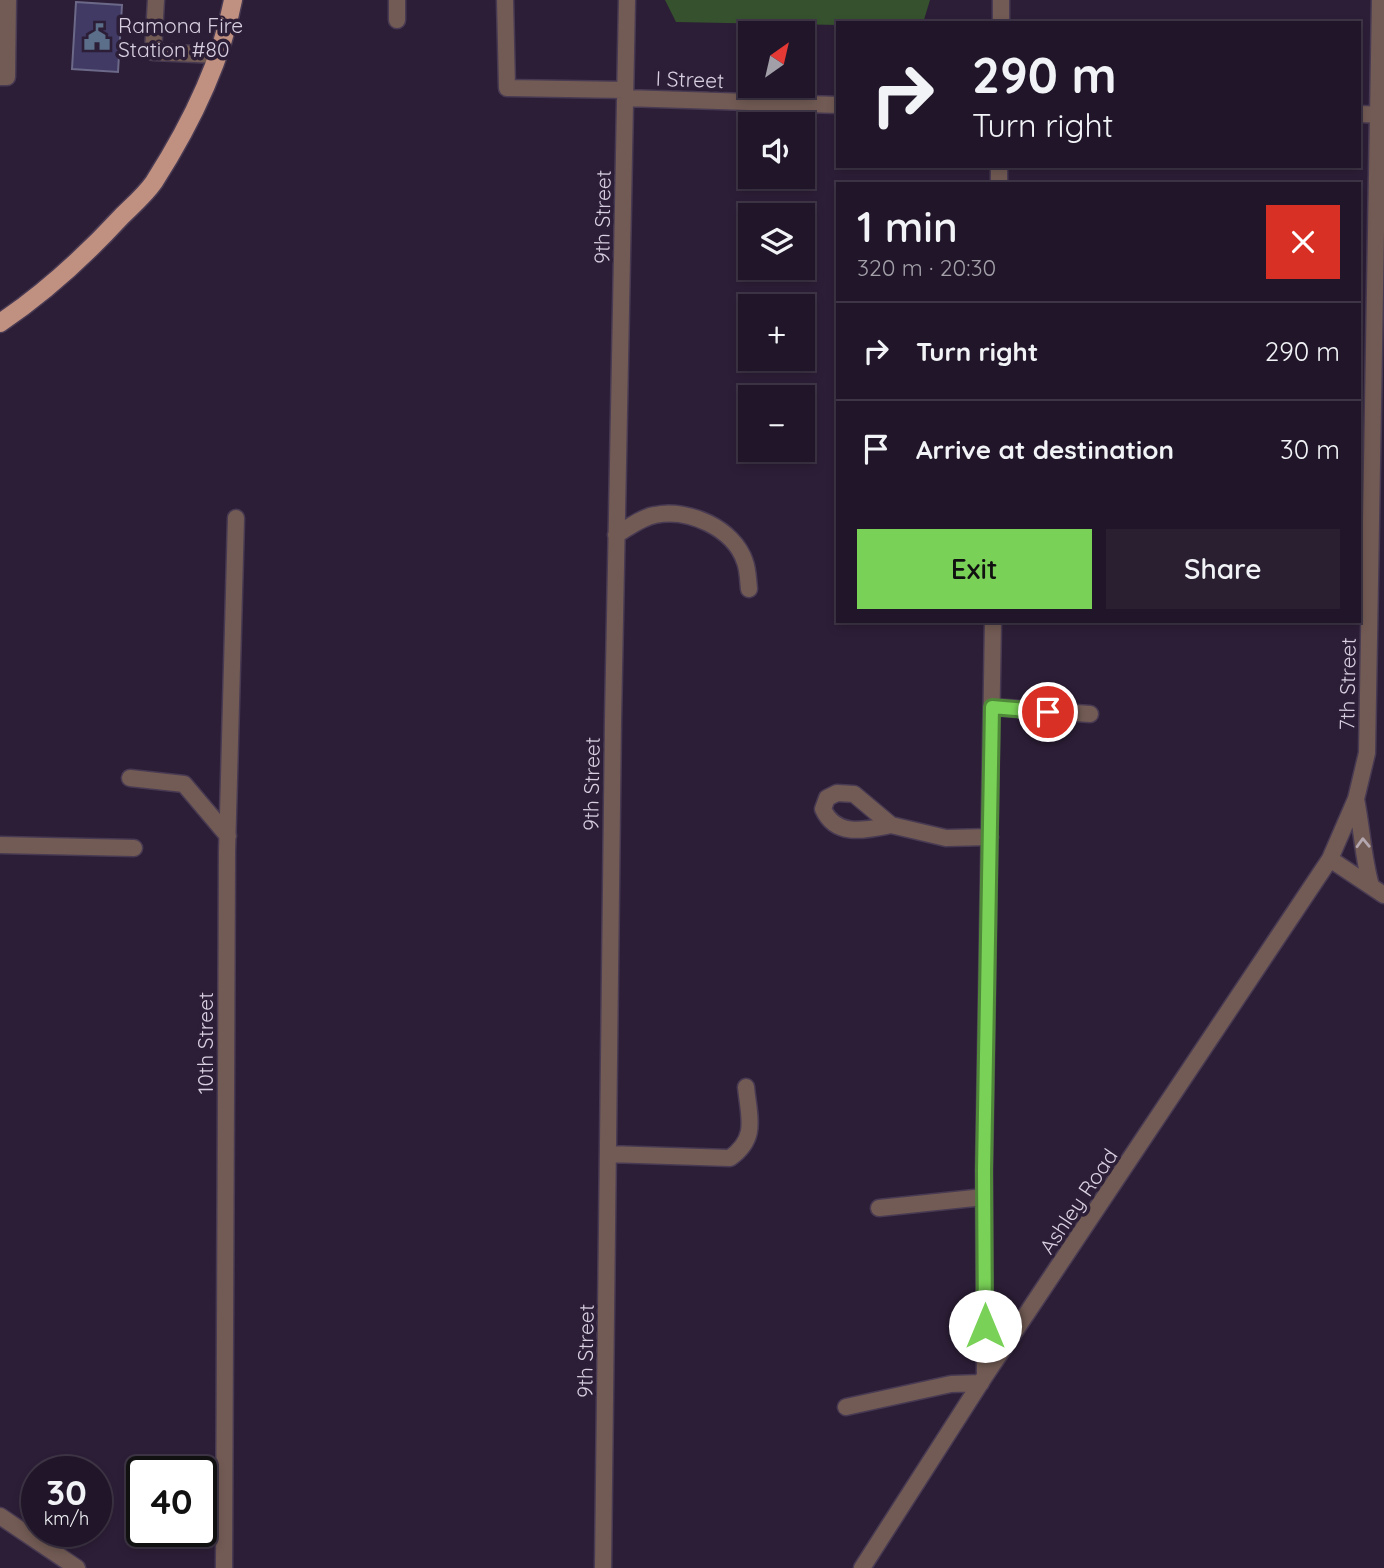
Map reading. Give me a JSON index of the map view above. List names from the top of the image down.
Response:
{
  "streets": {
    "street": [
      "I Street",
      "9th Street",
      "7th Street",
      "10th Street",
      "Ashley Road"
    ]
  },
  "crossings": [
    ["I Street", "9th Street"],
    ["7th Street", "Ashley Road"]
  ],
  "places": {
    "public building": ["Ramona Fire Station #80"]
  },
  "north": "top right",
  "page": {
    "map_buttons": ["+", "−"],
    "turn": ["290 m", "Turn right"],
    "heading": ["1 min", "320 m · 20:30"],
    "list": [
      {
        "name": "Turn right",
        "value": "290 m"
      },
      {
        "name": "Arrive at destination",
        "value": "30 m"
      }
    ],
    "buttons": ["Exit", "Share"],
    "speed": "30 km/h",
    "limit": "40"
  }
}
